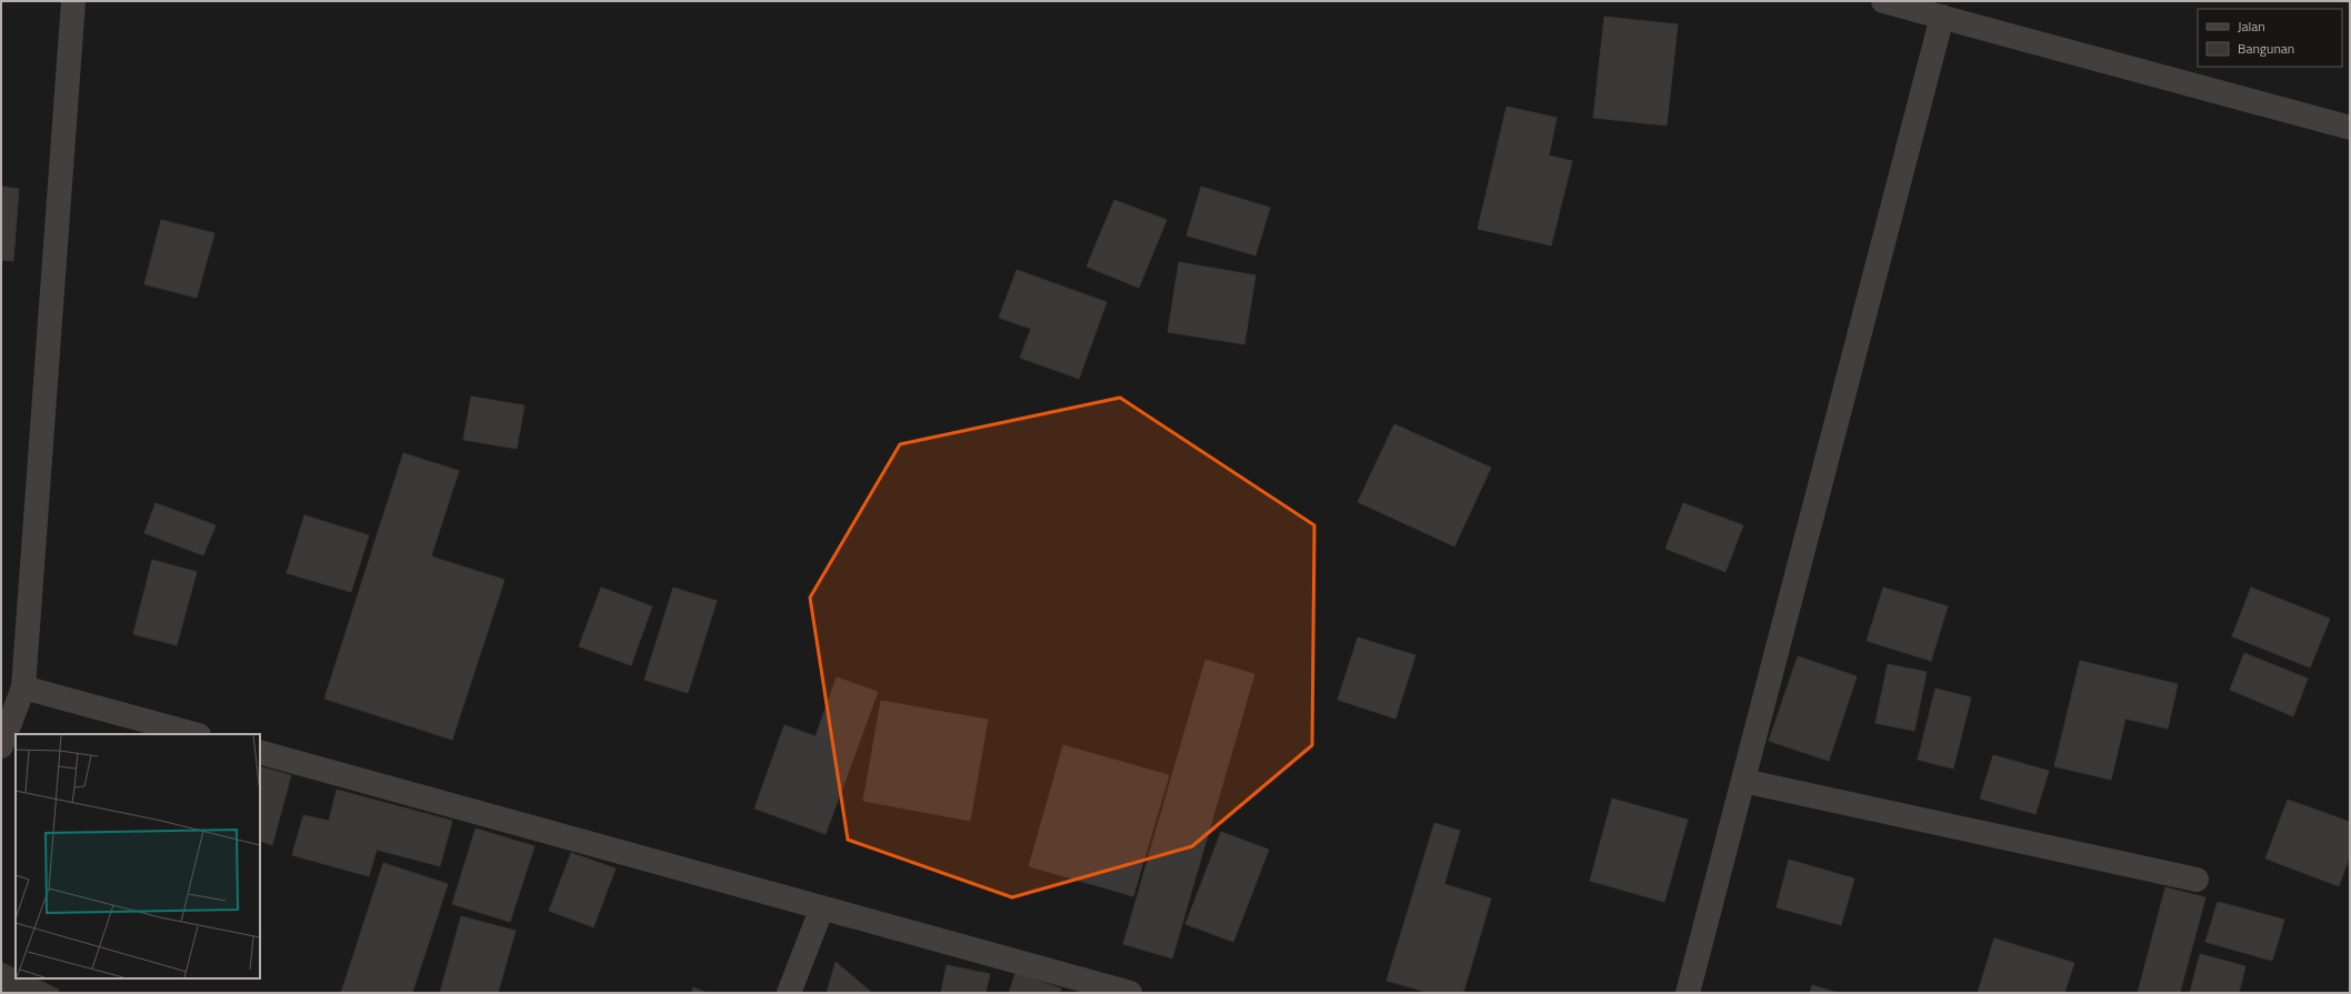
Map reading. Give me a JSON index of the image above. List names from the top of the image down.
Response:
{
  "legend": ["Jalan", "Bangunan"]
}
